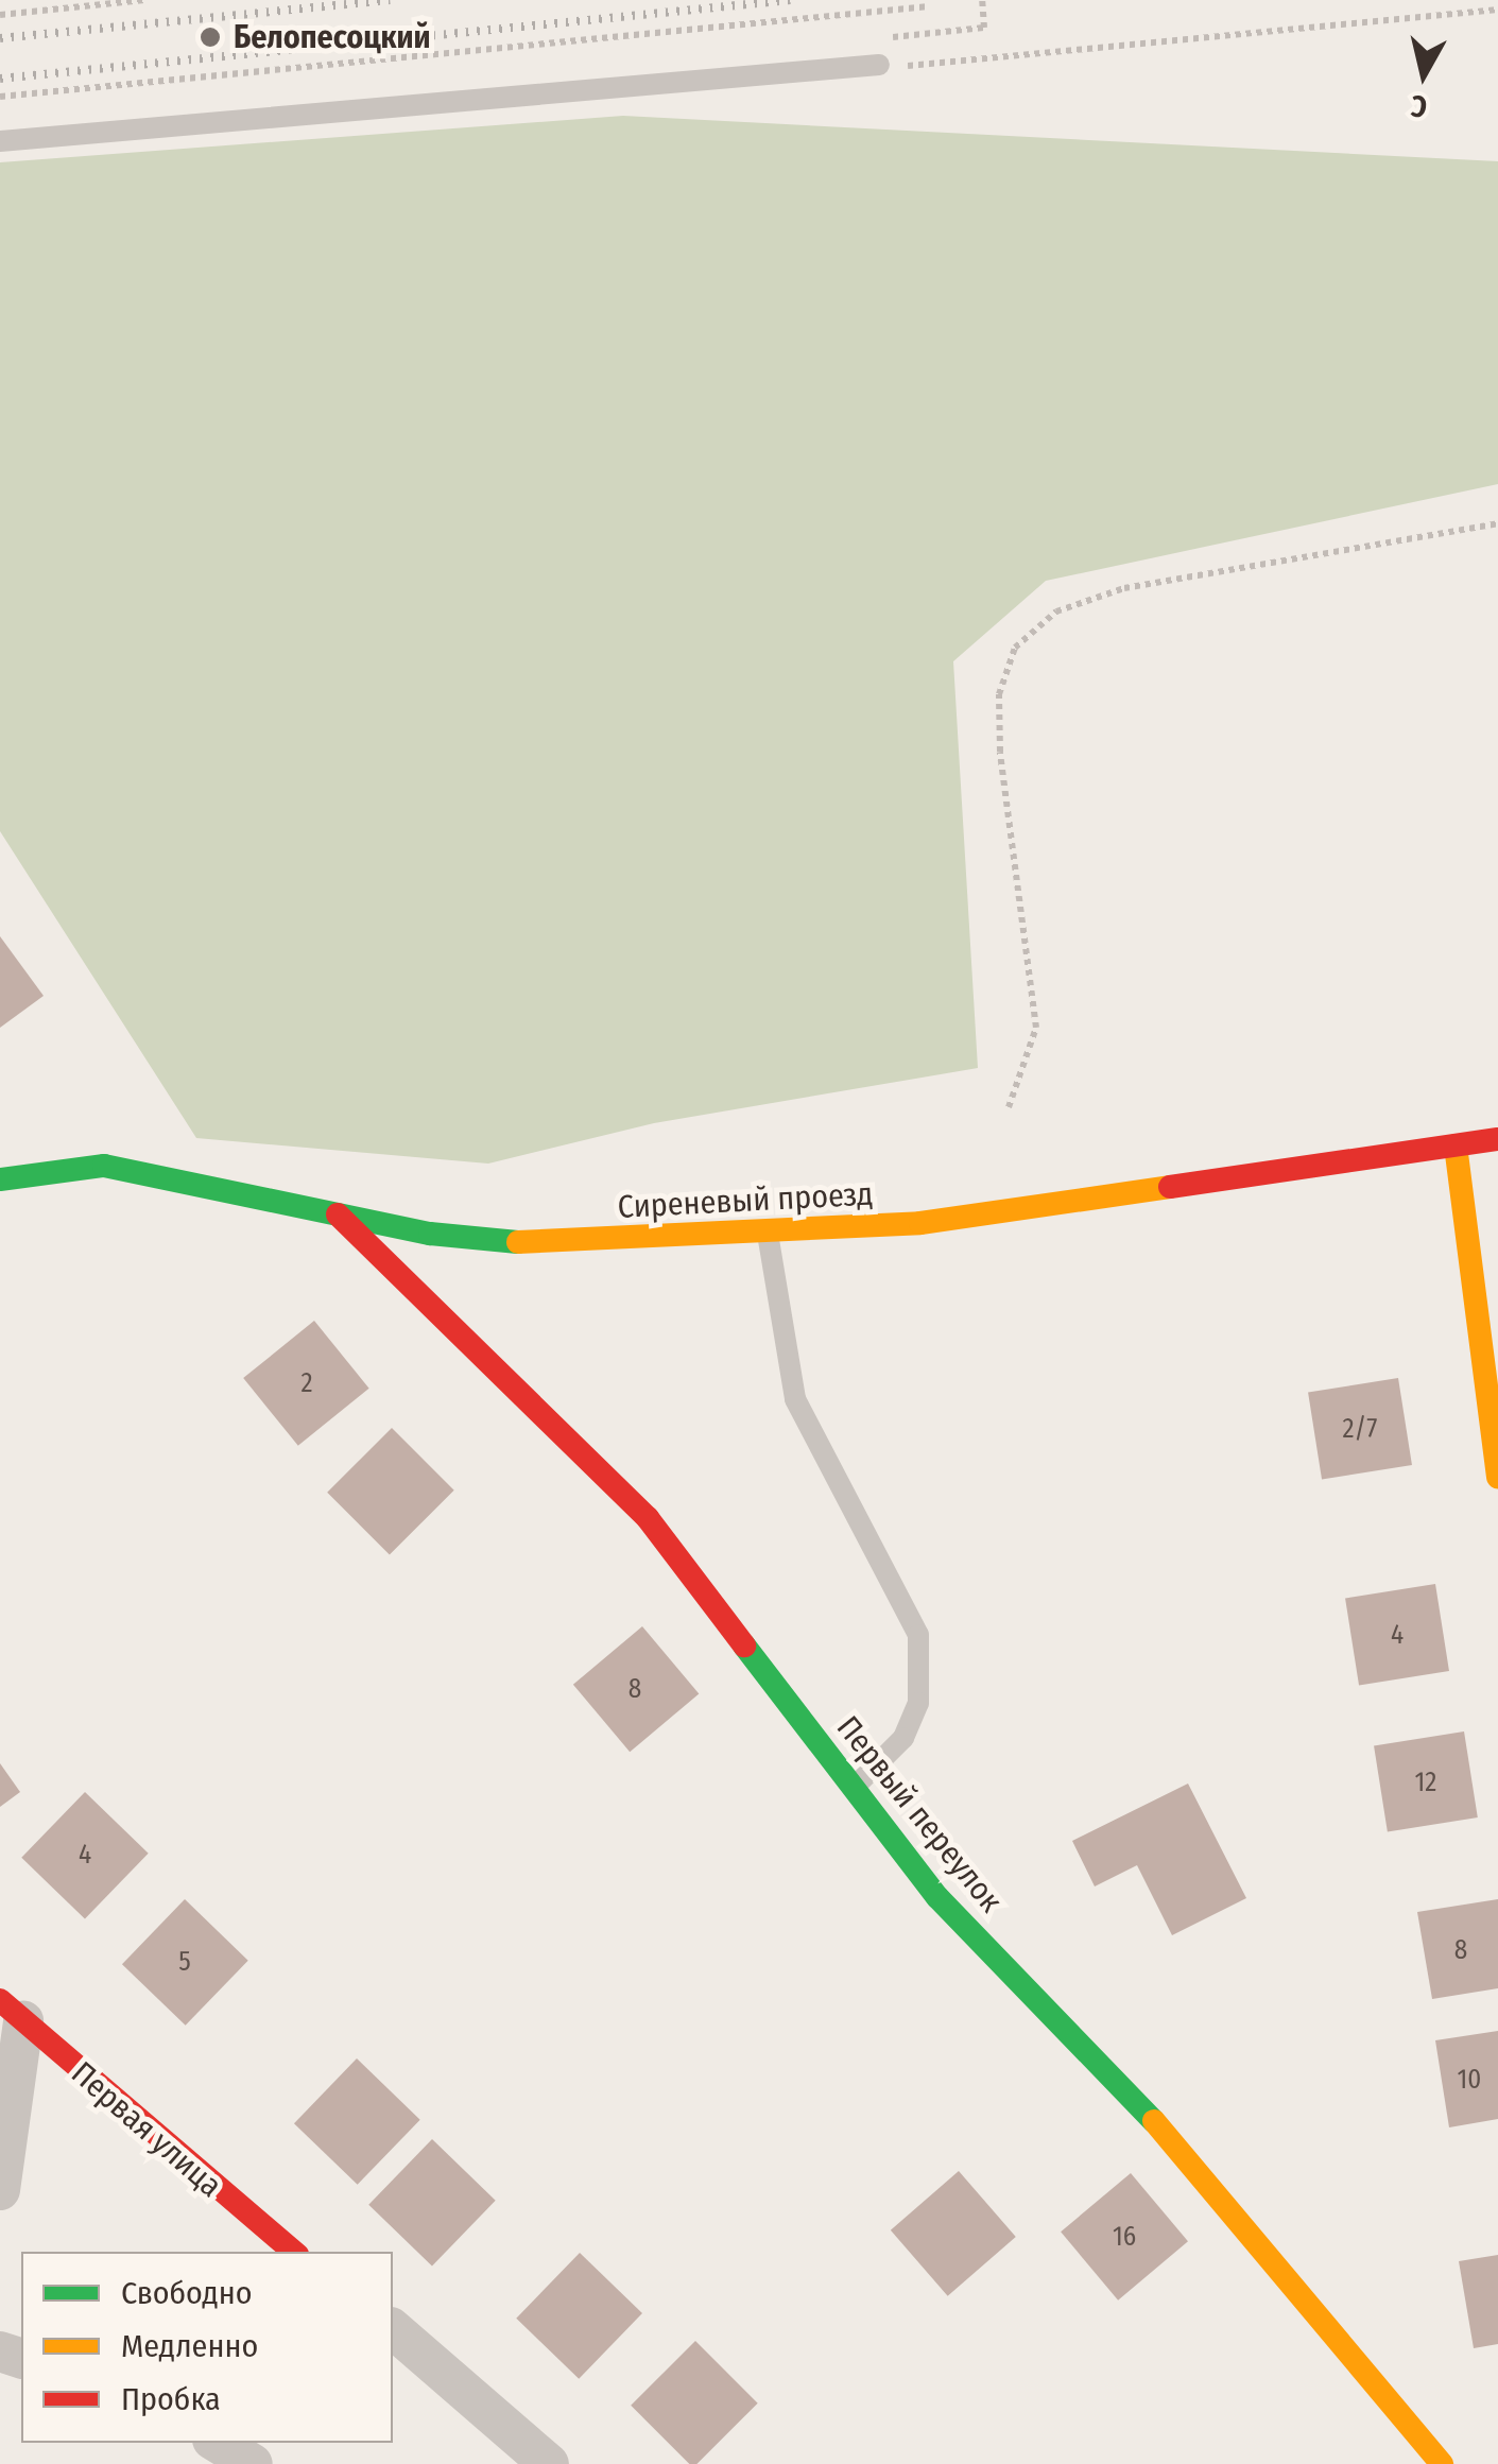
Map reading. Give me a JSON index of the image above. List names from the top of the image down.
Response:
{
  "streets": {
    "street": ["Сиреневый проезд", "Первый переулок", "Первая улица"]
  },
  "crossings": [
    ["Сиреневый проезд", "Первый переулок"]
  ],
  "places": ["Белопесоцкий"],
  "house_numbers": [
    "2",
    "2/7",
    "4",
    "8",
    "12",
    "4",
    "8",
    "5",
    "10",
    "16"
  ],
  "legend": ["Свободно", "Медленно", "Пробка"],
  "north": "bottom"
}
